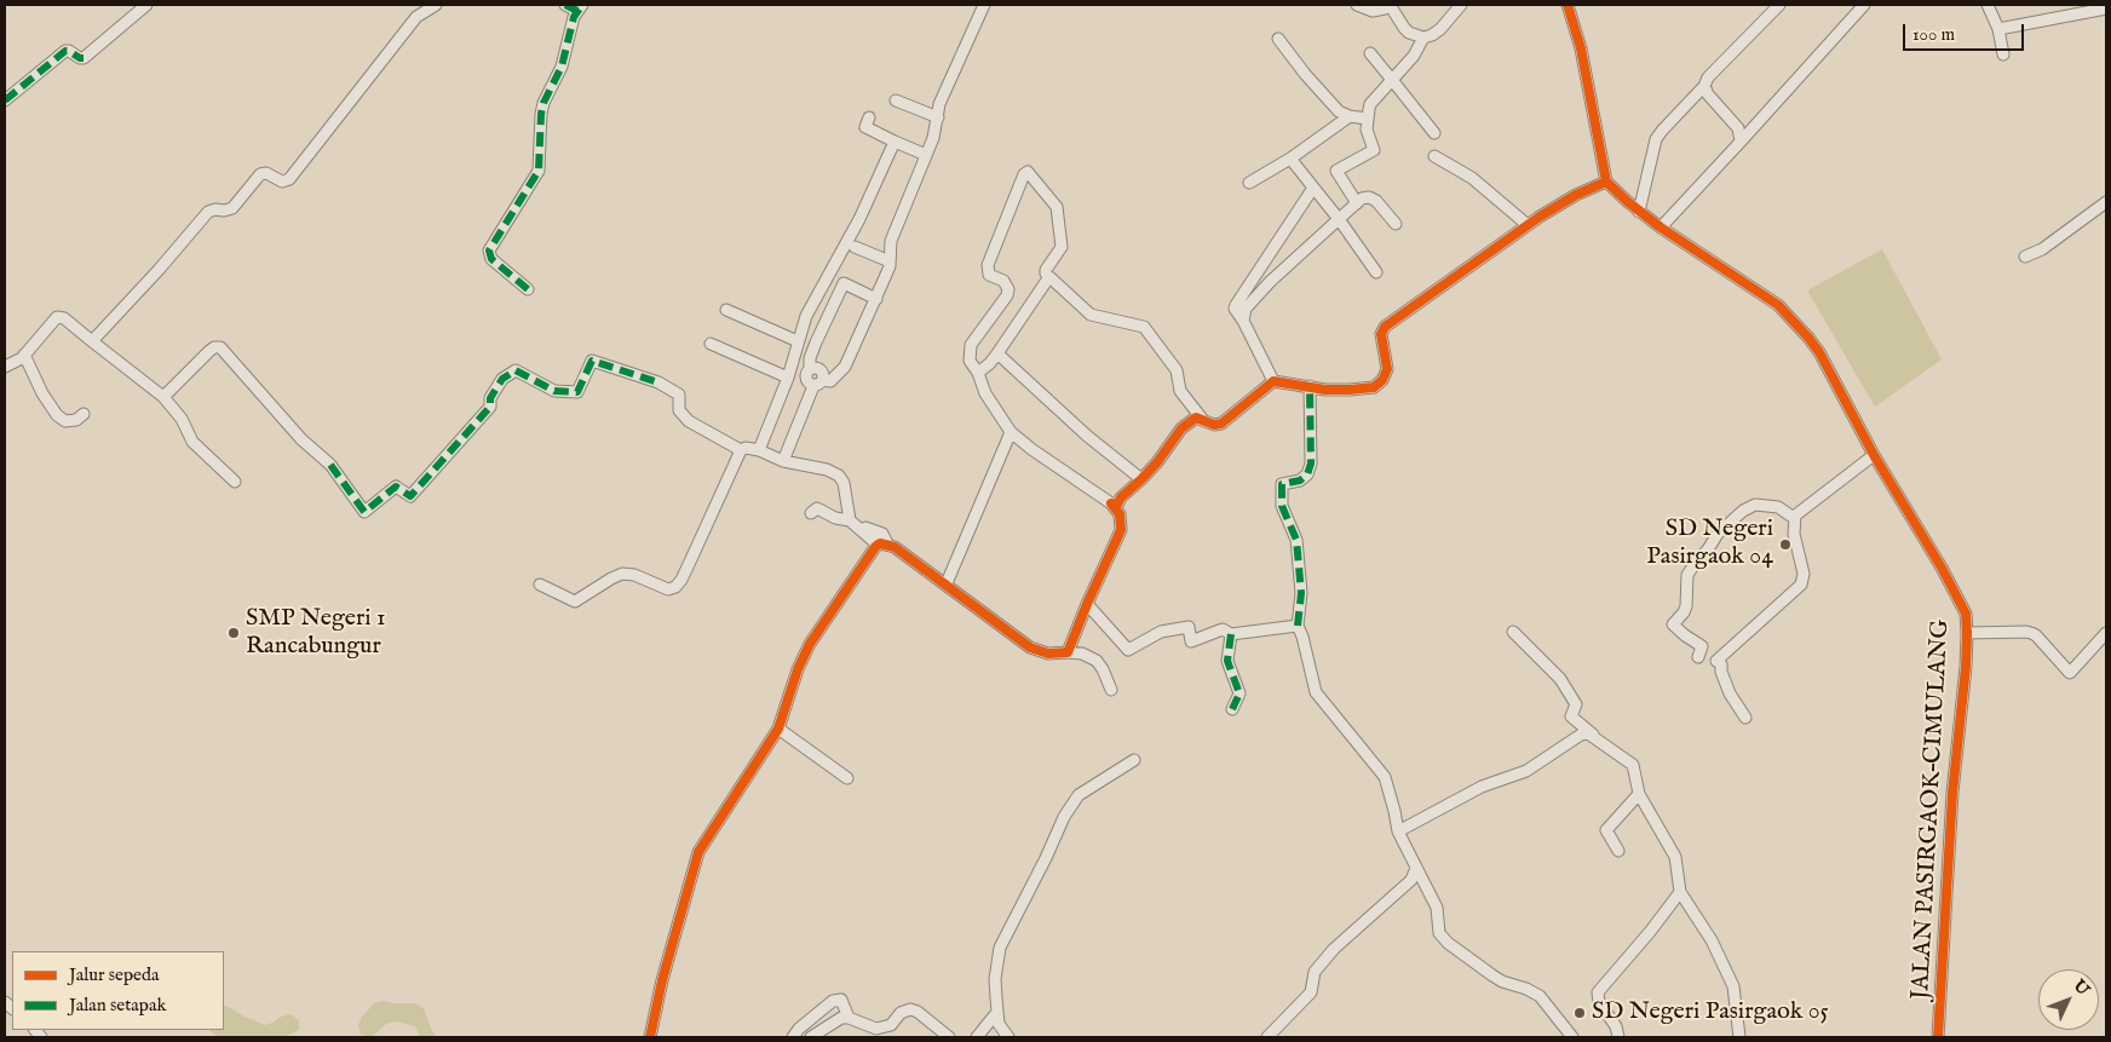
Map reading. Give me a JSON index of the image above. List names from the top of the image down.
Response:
{
  "streets": {
    "street": ["JALAN PASIRGAOK–CIMULANG"]
  },
  "places": ["SD Negeri Pasirgaok 04", "SMP Negeri 1 Rancabungur", "SD Negeri Pasirgaok 05"],
  "legend": ["Jalur sepeda", "Jalan setapak"],
  "scale_bar": "100 m",
  "north": "top right"
}
